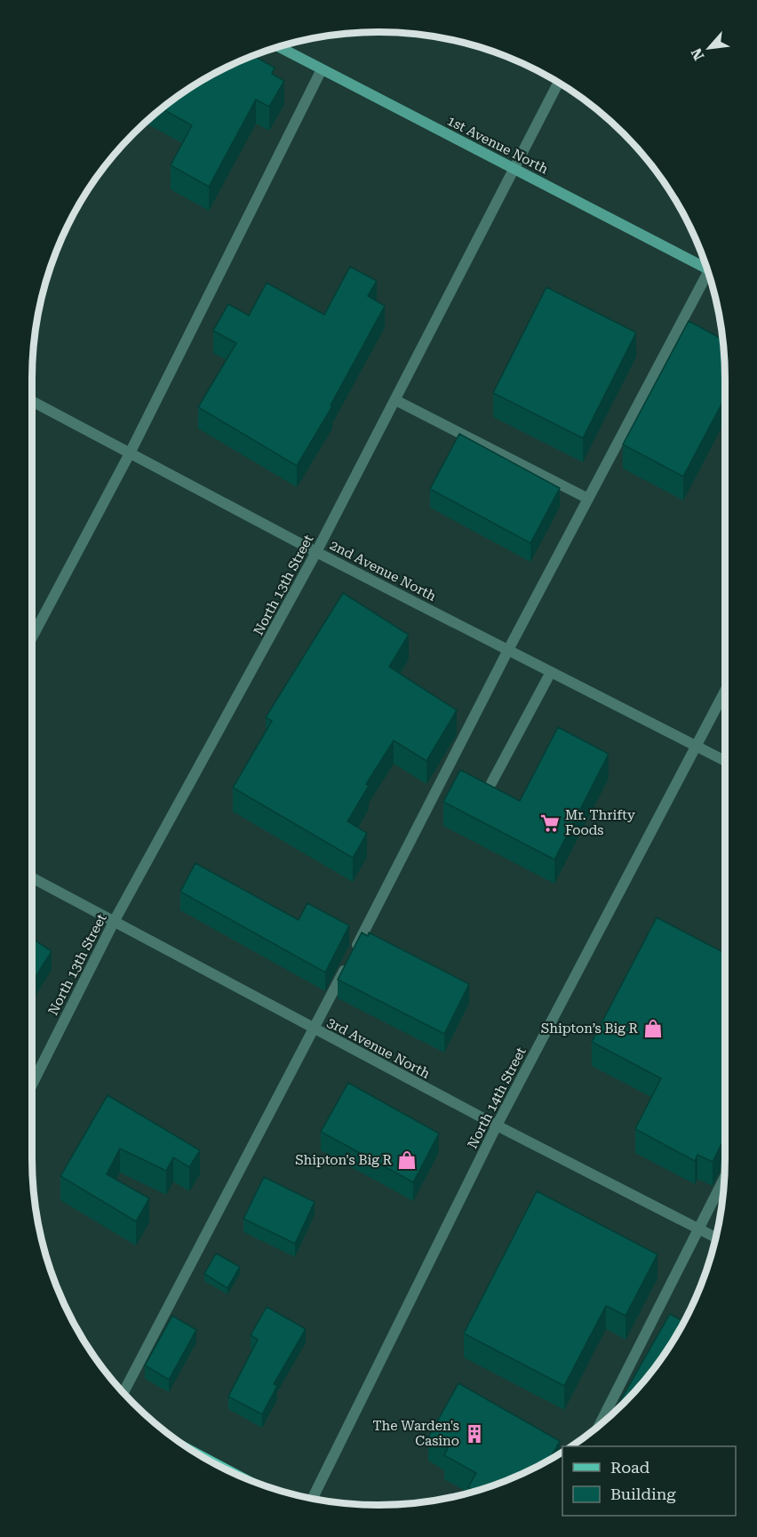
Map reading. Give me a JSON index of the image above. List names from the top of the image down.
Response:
{
  "streets": {
    "main road": ["1st Avenue North"],
    "street": [
      "2nd Avenue North",
      "North 13th Street",
      "3rd Avenue North",
      "North 14th Street"
    ]
  },
  "crossings": [
    ["1st Avenue North", "North 13th Street"],
    ["2nd Avenue North", "North 13th Street"],
    ["2nd Avenue North", "North 14th Street"],
    ["North 13th Street", "3rd Avenue North"],
    ["3rd Avenue North", "North 14th Street"]
  ],
  "places": {
    "supermarket": ["Mr. Thrifty Foods"],
    "shop": ["Shipton’s Big R", "Shipton's Big R"],
    "building": ["The Warden's Casino"]
  },
  "legend": ["Road", "Building"],
  "north": "bottom left"
}
